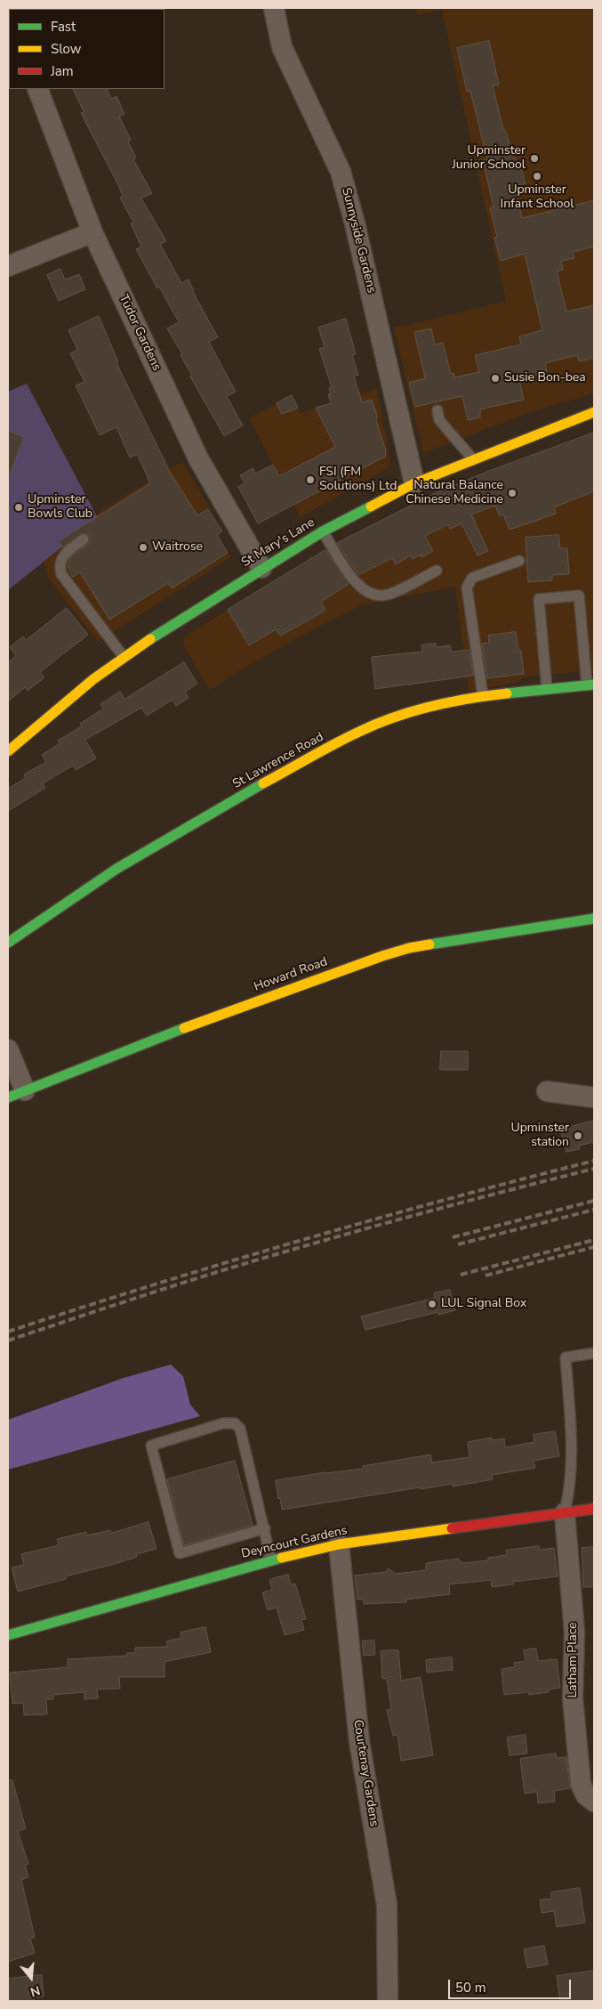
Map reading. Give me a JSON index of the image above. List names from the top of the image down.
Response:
{
  "streets": {
    "street": [
      "Sunnyside Gardens",
      "Tudor Gardens",
      "St Mary's Lane",
      "St Lawrence Road",
      "Howard Road",
      "Deyncourt Gardens",
      "Latham Place",
      "Courtenay Gardens"
    ]
  },
  "crossings": [
    ["Sunnyside Gardens", "St Mary's Lane"],
    ["Tudor Gardens", "St Mary's Lane"],
    ["Deyncourt Gardens", "Latham Place"],
    ["Deyncourt Gardens", "Courtenay Gardens"]
  ],
  "places": [
    "Upminster Junior School",
    "Upminster Infant School",
    "Susie Bon-bea",
    "FSI (FM Solutions) Ltd",
    "Natural Balance Chinese Medicine",
    "Upminster Bowls Club",
    "Waitrose",
    "Upminster station",
    "LUL Signal Box"
  ],
  "legend": ["Fast", "Slow", "Jam"],
  "scale_bar": "50 m",
  "north": "bottom"
}
